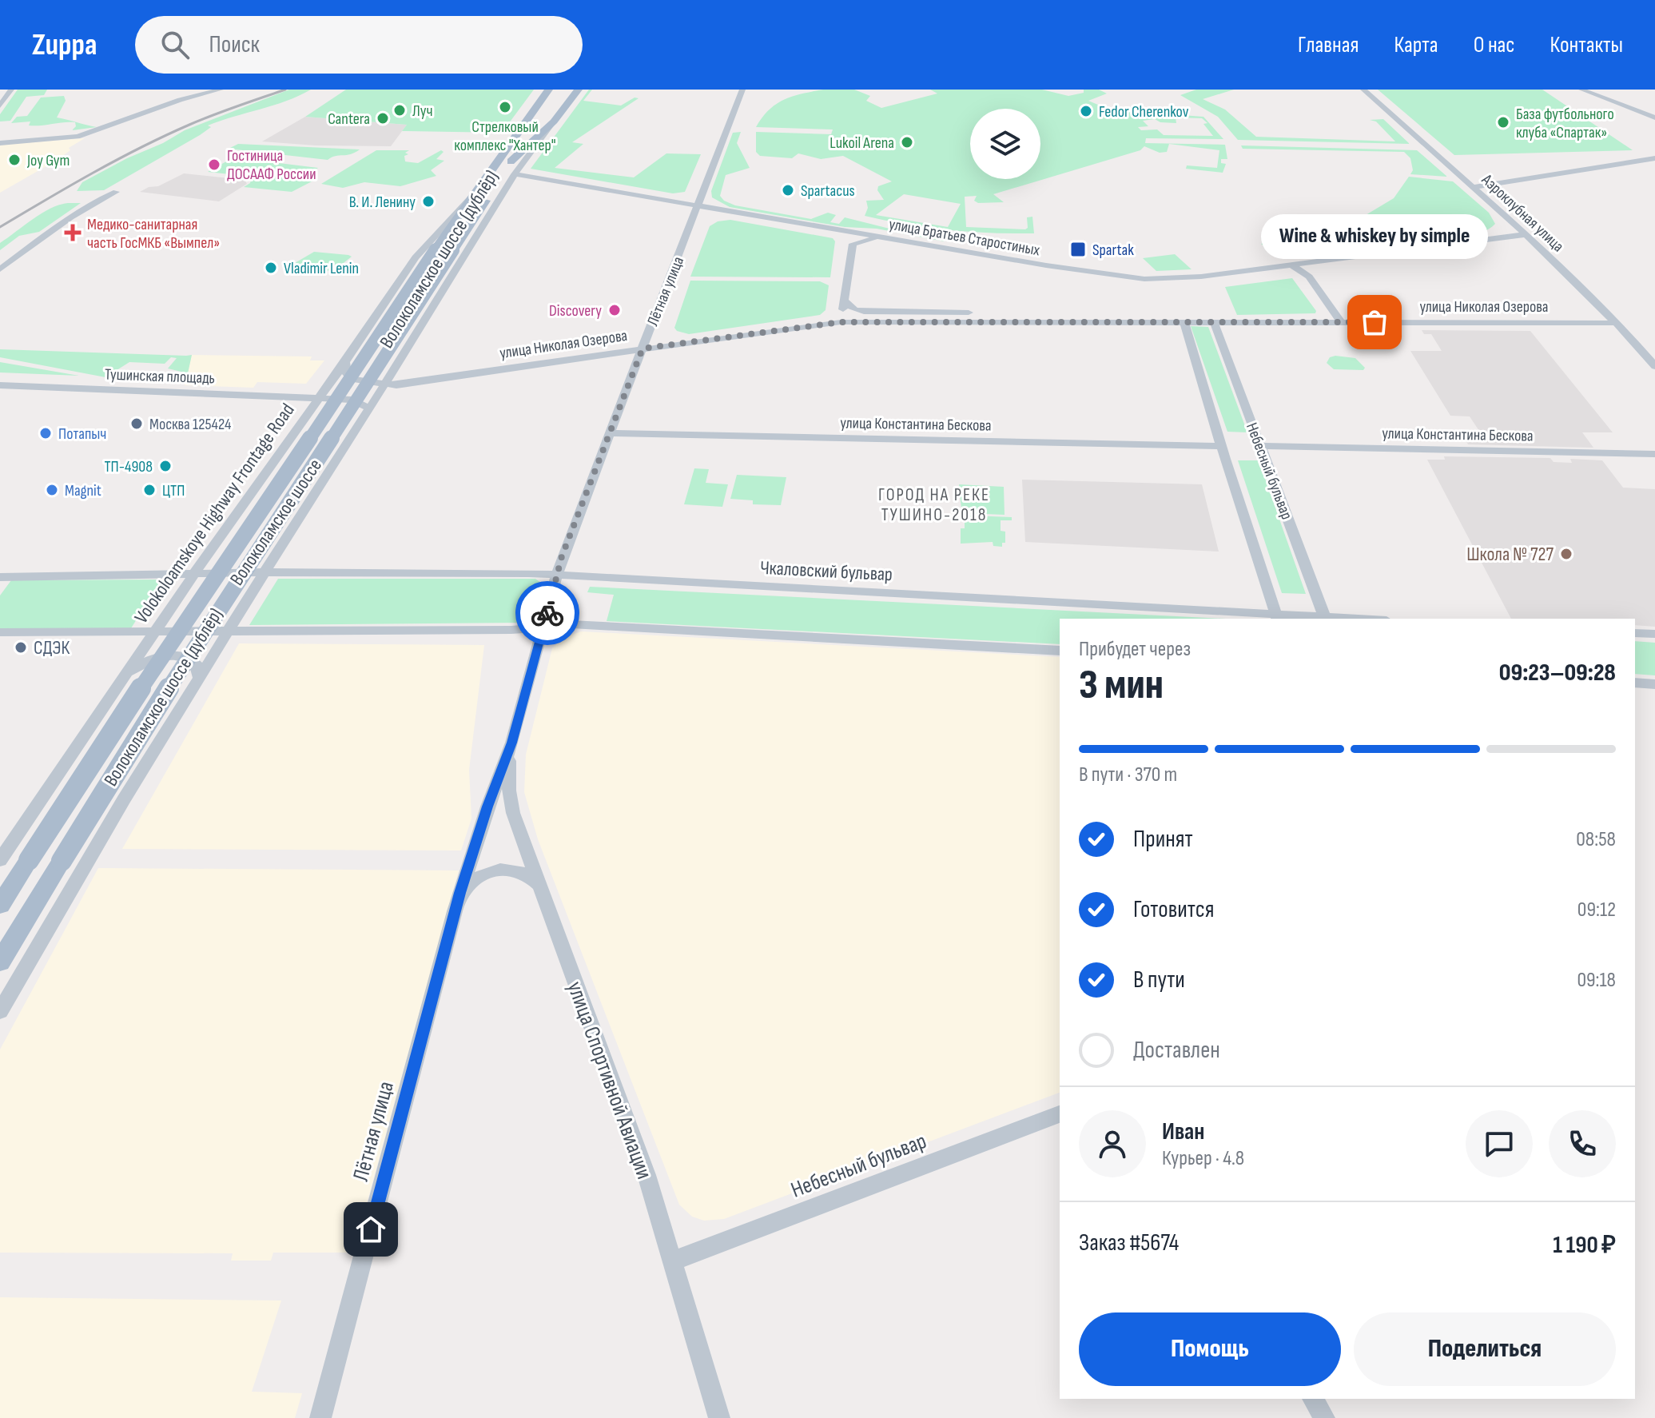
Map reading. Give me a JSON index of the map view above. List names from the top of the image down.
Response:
{
  "streets": {
    "main road": ["Волоколамское шоссе (дублёр)", "Волоколамское шоссе"],
    "street": [
      "Аэроклубная улица",
      "улица Братьев Старостиных",
      "Лётная улица",
      "улица Николая Озерова",
      "Тушинская площадь",
      "улица Константина Бескова",
      "Небесный бульвар",
      "Volokoloamskoye Highway Frontage Road",
      "Чкаловский бульвар",
      "улица Спортивной Авиации"
    ]
  },
  "crossings": [
    ["Аэроклубная улица", "улица Братьев Старостиных"],
    ["Аэроклубная улица", "улица Николая Озерова"],
    ["улица Братьев Старостиных", "Волоколамское шоссе (дублёр)"],
    ["улица Братьев Старостиных", "Лётная улица"],
    ["Волоколамское шоссе (дублёр)", "улица Николая Озерова"],
    ["Волоколамское шоссе (дублёр)", "Тушинская площадь"],
    ["Волоколамское шоссе (дублёр)", "Чкаловский бульвар"],
    ["Лётная улица", "улица Николая Озерова"],
    ["Лётная улица", "улица Константина Бескова"],
    ["Лётная улица", "Чкаловский бульвар"],
    ["Лётная улица", "улица Спортивной Авиации"],
    ["улица Николая Озерова", "Небесный бульвар"],
    ["улица Николая Озерова", "Volokoloamskoye Highway Frontage Road"],
    ["Тушинская площадь", "Volokoloamskoye Highway Frontage Road"],
    ["улица Константина Бескова", "Небесный бульвар"],
    ["Небесный бульвар", "Чкаловский бульвар"],
    ["Небесный бульвар", "улица Спортивной Авиации"],
    ["Volokoloamskoye Highway Frontage Road", "Волоколамское шоссе"],
    ["Volokoloamskoye Highway Frontage Road", "Чкаловский бульвар"]
  ],
  "districts": ["ГОРОД НА РЕКЕ ТУШИНО-2018"],
  "places": {
    "other": [
      "Стрелковый комплекс \"Хантер\"",
      "Луч",
      "Fedor Cherenkov",
      "Cantera",
      "База футбольного клуба «Спартак»",
      "Lukoil Arena",
      "Joy Gym",
      "Гостиница ДОСААФ России",
      "Spartacus",
      "В. И. Ленину",
      "Vladimir Lenin",
      "Discovery",
      "Wine & whiskey by simple",
      "Москва 125424",
      "Потапыч",
      "ТП-4908",
      "Magnit",
      "ЦТП",
      "Школа № 727",
      "СДЭК"
    ],
    "health": ["Медико-санитарная часть ГосМКБ «Вымпел»"],
    "transit": ["Spartak"]
  },
  "page": {
    "header": "Zuppa",
    "search": "Поиск",
    "nav": [
      "Главная",
      "Карта",
      "О нас",
      "Контакты"
    ],
    "bubble": "Wine & whiskey by simple",
    "heading": ["3 мин", "Прибудет через", "09:23–09:28"],
    "panel": [
      "Иван",
      "Курьер · 4.8",
      "Заказ #5674",
      "1 190 ₽"
    ],
    "bar": "В пути · 370 m",
    "list": [
      ["Принят", "08:58"],
      ["Готовится", "09:12"],
      ["В пути", "09:18"],
      "Доставлен"
    ],
    "buttons": ["Помощь", "Поделиться"]
  }
}
